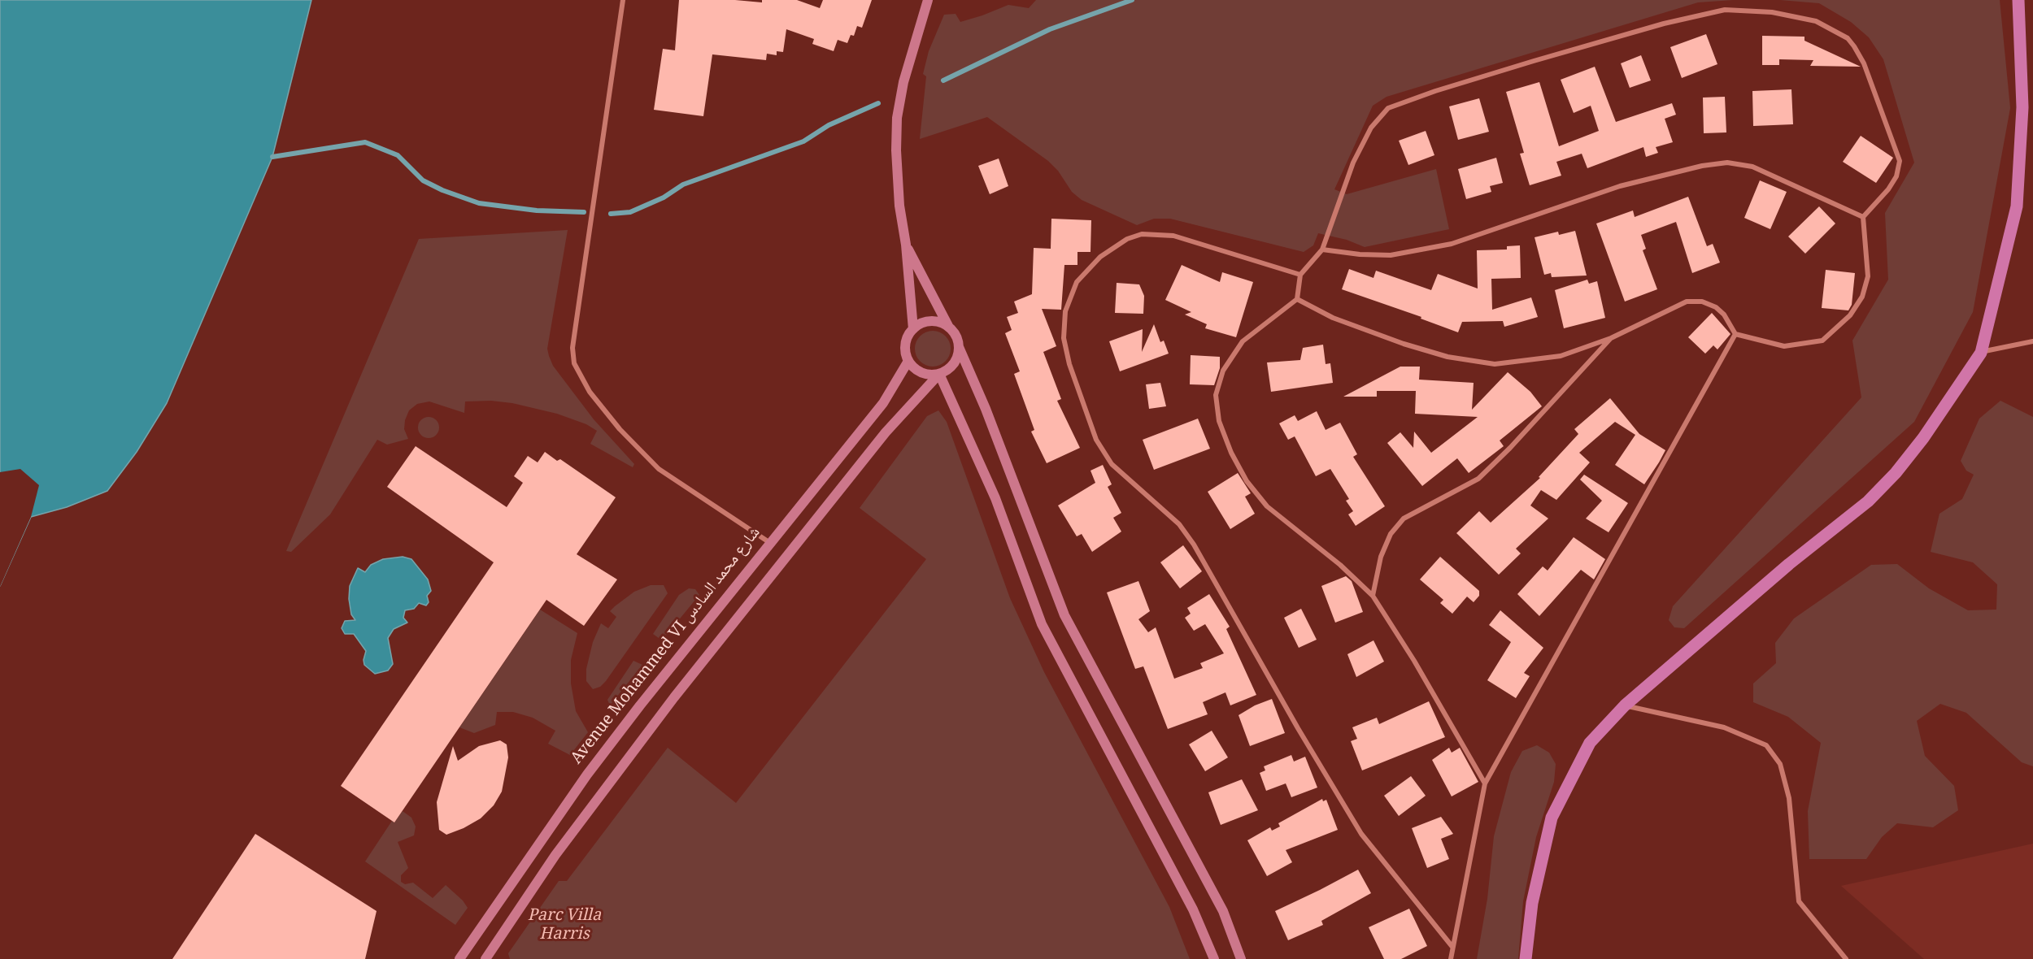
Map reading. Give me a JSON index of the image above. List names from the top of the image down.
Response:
{
  "streets": {
    "main road": ["Avenue Mohammed VI شارع محمد السادس"]
  },
  "parks": ["Parc Villa Harris"]
}
